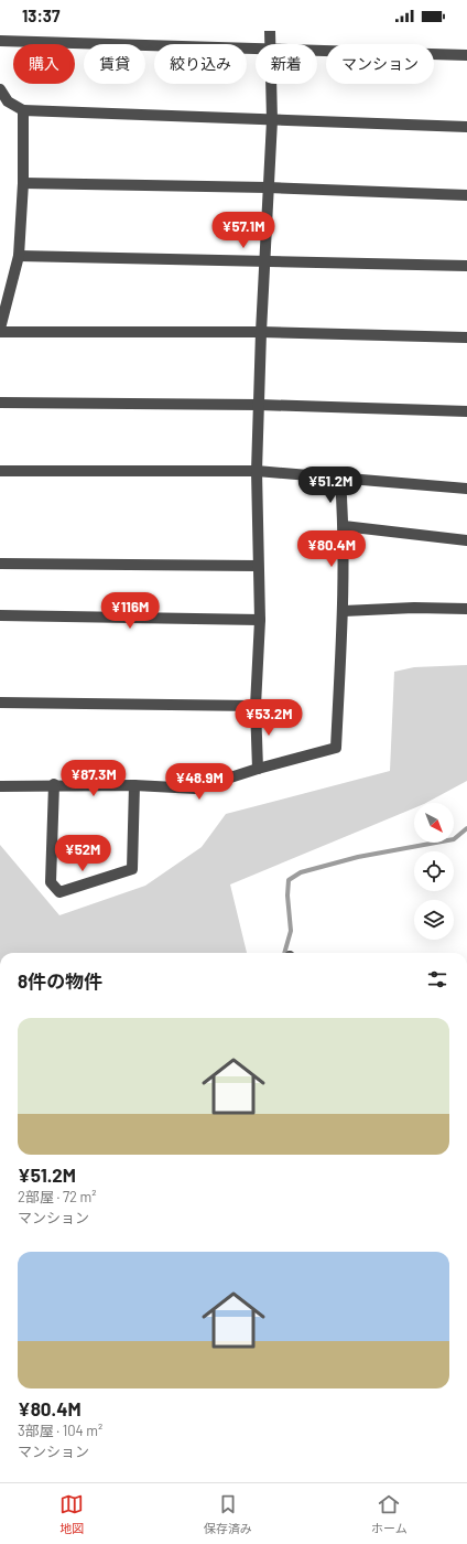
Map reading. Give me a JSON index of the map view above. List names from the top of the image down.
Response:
{
  "north": "bottom right",
  "page": {
    "status": "13:37",
    "chip": [
      "購入",
      "賃貸",
      "絞り込み",
      "新着",
      "マンション"
    ],
    "price": [
      "¥57.1M",
      "¥51.2M",
      "¥80.4M",
      "¥116M",
      "¥53.2M",
      "¥87.3M",
      "¥48.9M",
      "¥52M"
    ],
    "heading": "8件の物件",
    "list": [
      {
        "name": "¥51.2M",
        "note": "2部屋 · 72 m² · マンション"
      },
      {
        "name": "¥80.4M",
        "note": "3部屋 · 104 m² · マンション"
      }
    ],
    "tabs": ["地図", "保存済み", "ホーム"]
  }
}
